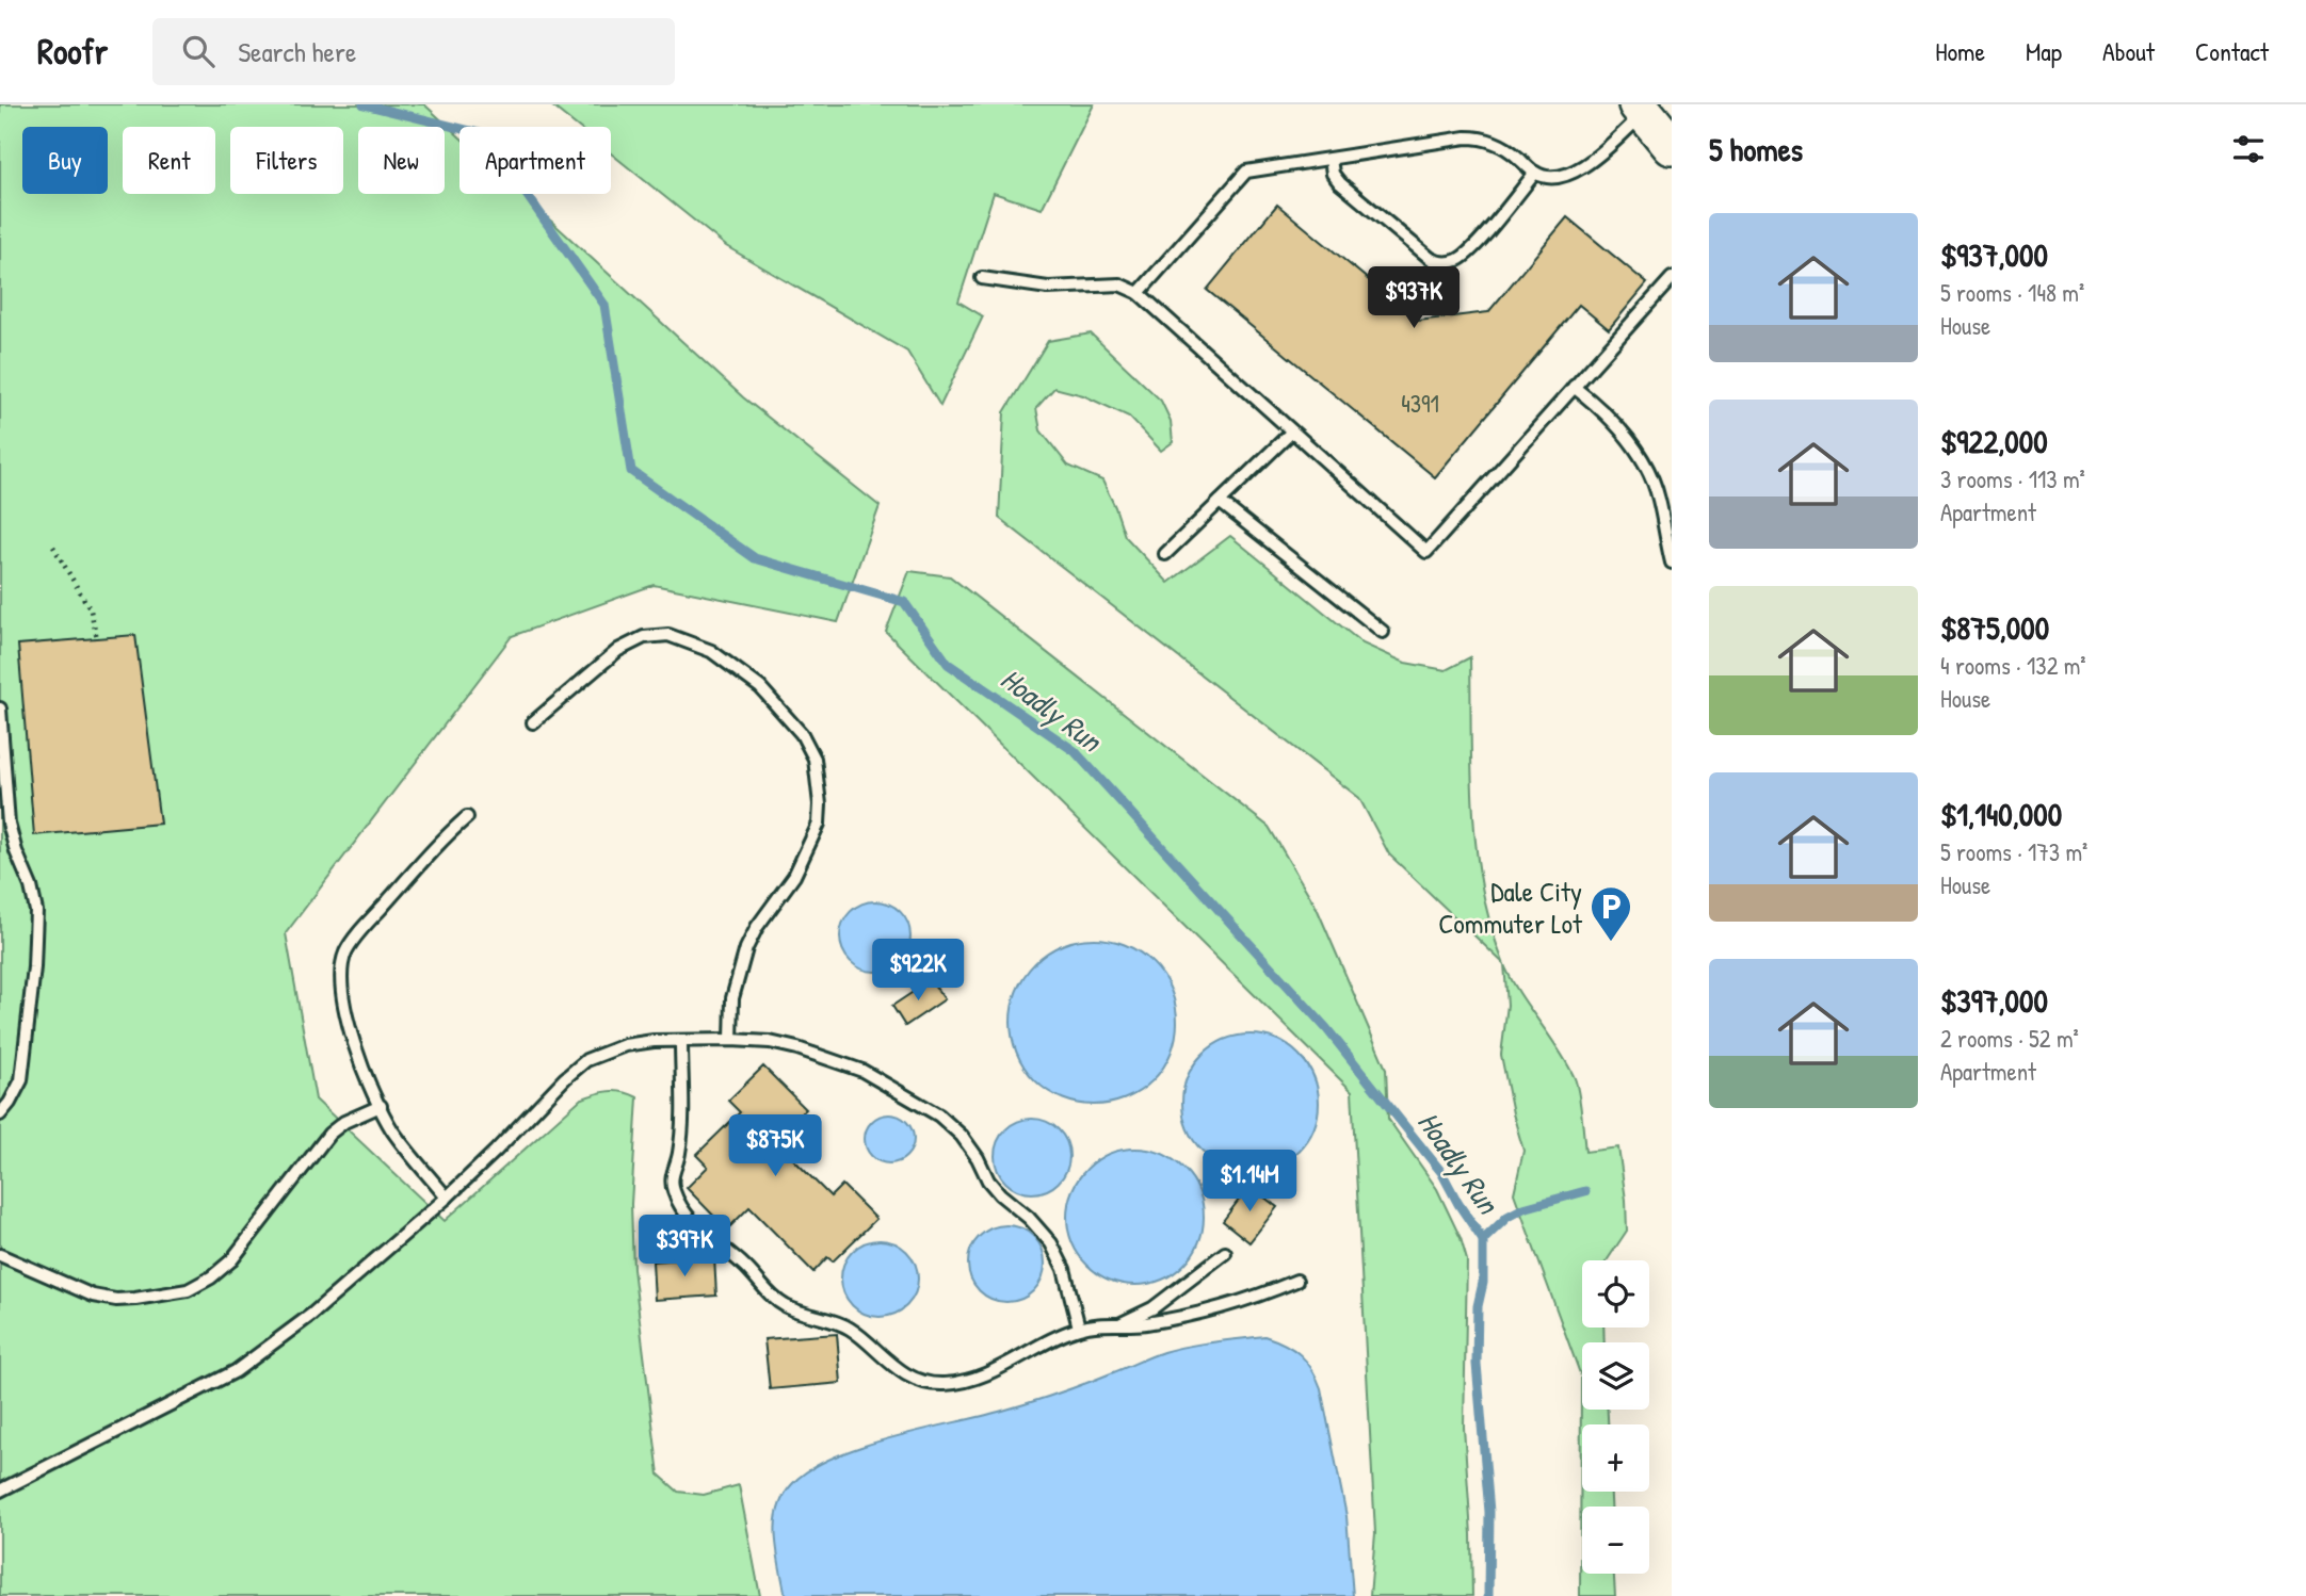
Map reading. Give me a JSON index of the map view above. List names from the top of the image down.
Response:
{
  "water": ["Hoadly Run"],
  "places": {
    "parking": ["Dale City Commuter Lot"]
  },
  "house_numbers": ["4391"],
  "page": {
    "header": "Roofr",
    "search": "Search here",
    "nav": [
      "Home",
      "Map",
      "About",
      "Contact"
    ],
    "heading": "5 homes",
    "chip": [
      "Buy",
      "Rent",
      "Filters",
      "New",
      "Apartment"
    ],
    "list": [
      {
        "name": "$937,000",
        "note": "5 rooms · 148 m² · House"
      },
      {
        "name": "$922,000",
        "note": "3 rooms · 113 m² · Apartment"
      },
      {
        "name": "$875,000",
        "note": "4 rooms · 132 m² · House"
      },
      {
        "name": "$1,140,000",
        "note": "5 rooms · 173 m² · House"
      },
      {
        "name": "$397,000",
        "note": "2 rooms · 52 m² · Apartment"
      }
    ],
    "price": [
      "$937K",
      "$922K",
      "$875K",
      "$1.14M",
      "$397K"
    ],
    "map_buttons": ["+", "−"]
  }
}
